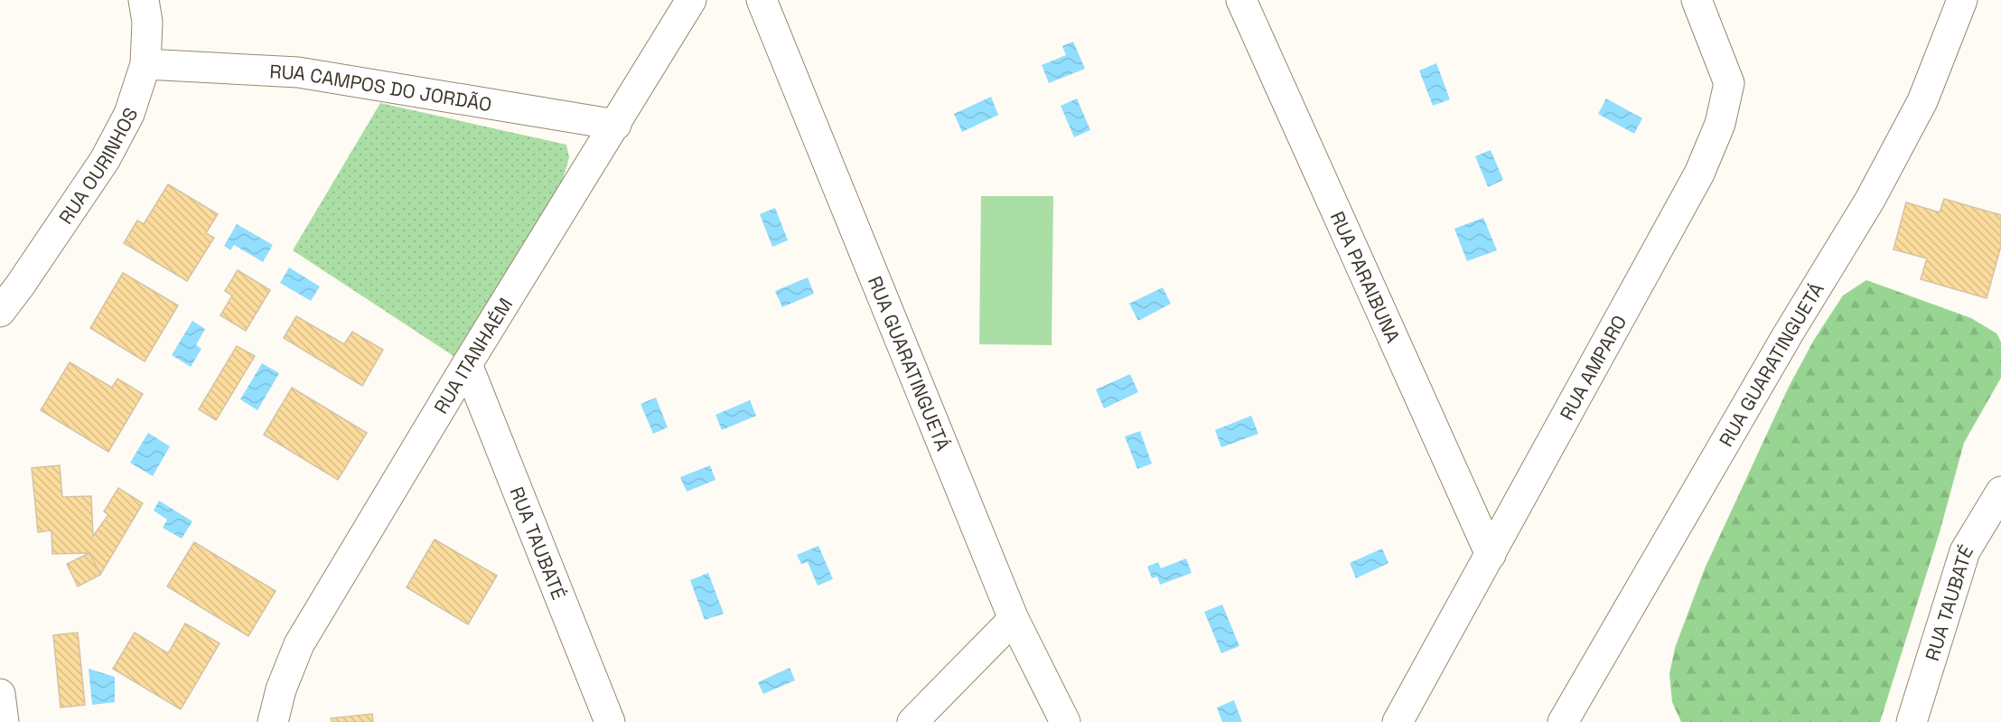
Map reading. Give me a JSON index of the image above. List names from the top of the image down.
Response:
{
  "streets": {
    "street": [
      "RUA CAMPOS DO JORDÃO",
      "RUA OURINHOS",
      "RUA PARAIBUNA",
      "RUA ITANHAÉM",
      "RUA GUARATINGUETÁ",
      "RUA AMPARO",
      "RUA TAUBATÉ"
    ]
  },
  "crossings": [
    ["RUA CAMPOS DO JORDÃO", "RUA OURINHOS"],
    ["RUA CAMPOS DO JORDÃO", "RUA ITANHAÉM"],
    ["RUA PARAIBUNA", "RUA AMPARO"],
    ["RUA ITANHAÉM", "RUA TAUBATÉ"]
  ]
}
